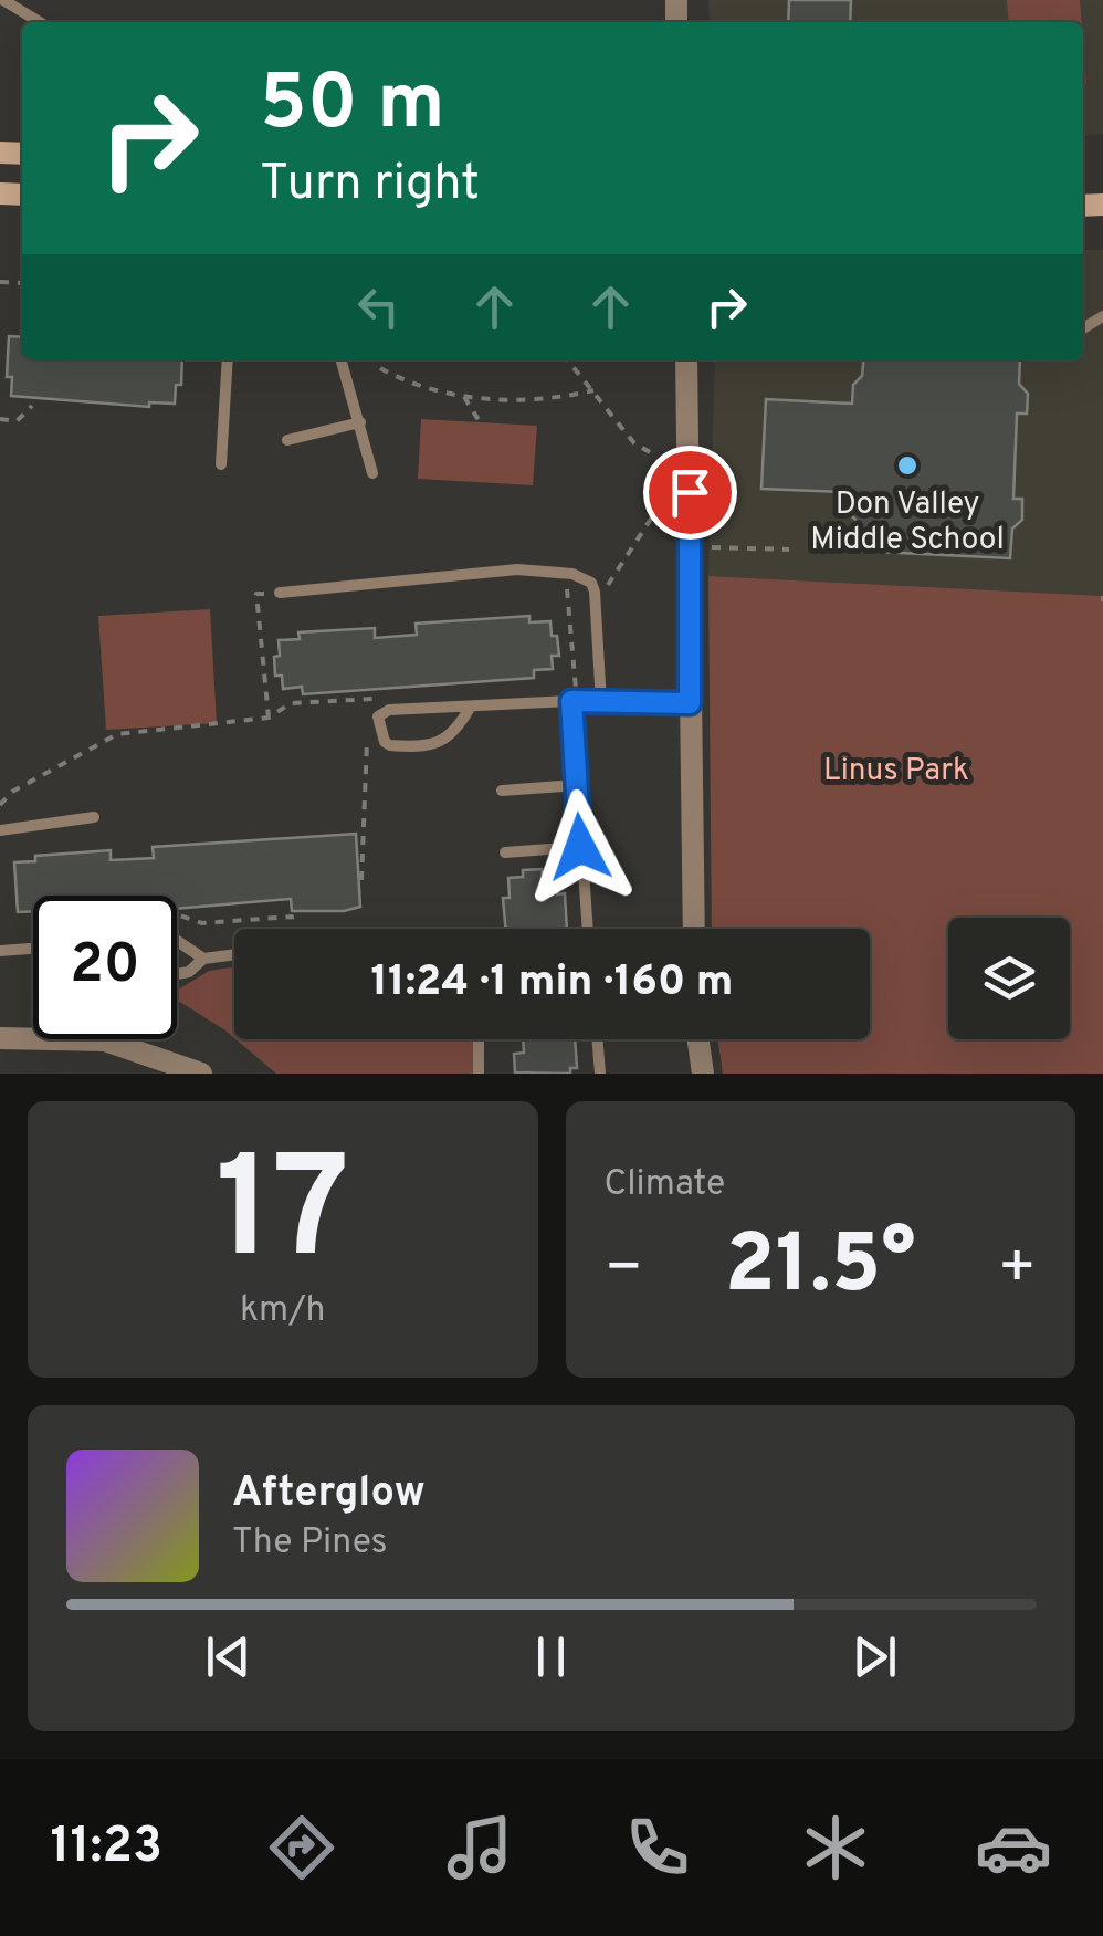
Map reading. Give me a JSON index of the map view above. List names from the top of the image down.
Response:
{
  "parks": ["Linus Park"],
  "places": ["Don Valley Middle School"],
  "page": {
    "turn": ["50 m", "Turn right"],
    "limit": "20",
    "trip": "11:24 · 1 min · 160 m",
    "tile": [
      ["17", "km/h"],
      "Climate"
    ],
    "heat": ["−", "21.5°", "+"],
    "song": ["Afterglow", "The Pines"],
    "tabs": "11:23"
  }
}
